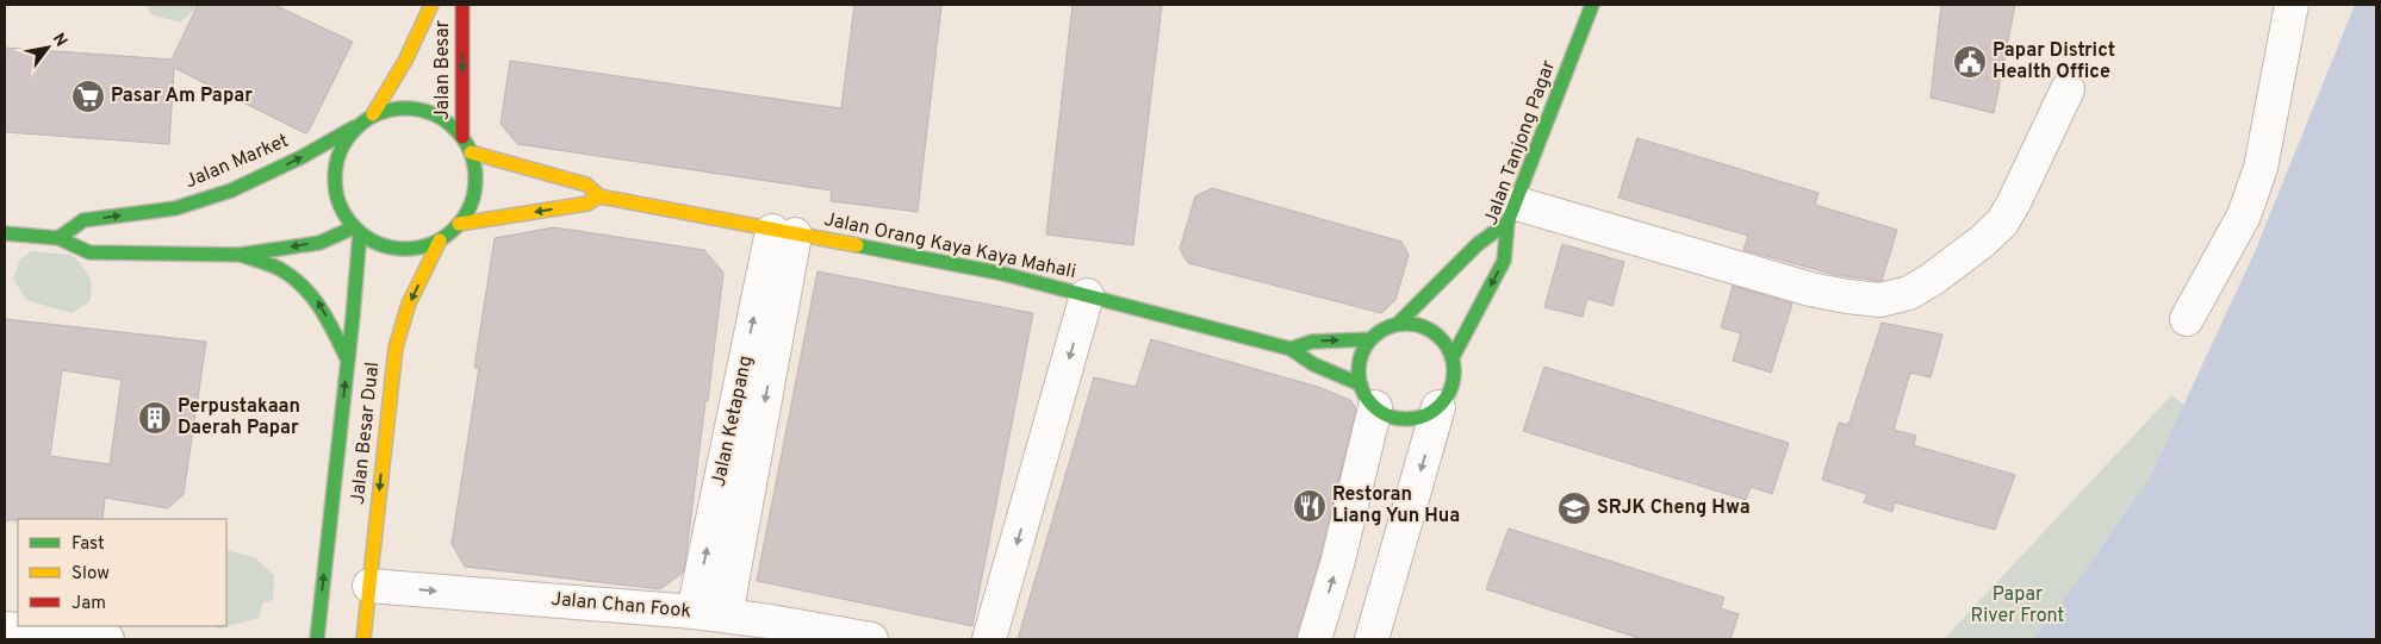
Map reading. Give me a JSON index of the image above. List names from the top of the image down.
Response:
{
  "streets": {
    "main road": [
      "Jalan Besar",
      "Jalan Tanjong Pagar",
      "Jalan Market",
      "Jalan Orang Kaya Kaya Mahali",
      "Jalan Besar Dual"
    ],
    "street": ["Jalan Ketapang", "Jalan Chan Fook"]
  },
  "crossings": [
    ["Jalan Besar", "Jalan Market"],
    ["Jalan Besar", "Jalan Orang Kaya Kaya Mahali"],
    ["Jalan Besar", "Jalan Besar Dual"],
    ["Jalan Tanjong Pagar", "Jalan Orang Kaya Kaya Mahali"],
    ["Jalan Market", "Jalan Orang Kaya Kaya Mahali"],
    ["Jalan Market", "Jalan Besar Dual"],
    ["Jalan Orang Kaya Kaya Mahali", "Jalan Ketapang"],
    ["Jalan Orang Kaya Kaya Mahali", "Jalan Besar Dual"],
    ["Jalan Ketapang", "Jalan Chan Fook"],
    ["Jalan Besar Dual", "Jalan Chan Fook"]
  ],
  "one_way": ["Jalan Besar", "Jalan Chan Fook"],
  "parks": ["Papar River Front"],
  "places": {
    "public building": ["Papar District Health Office"],
    "supermarket": ["Pasar Am Papar"],
    "building": ["Perpustakaan Daerah Papar"],
    "restaurant": ["Restoran Liang Yun Hua"],
    "school or university": ["SRJK Cheng Hwa"]
  },
  "legend": ["Fast", "Slow", "Jam"],
  "north": "top right"
}
